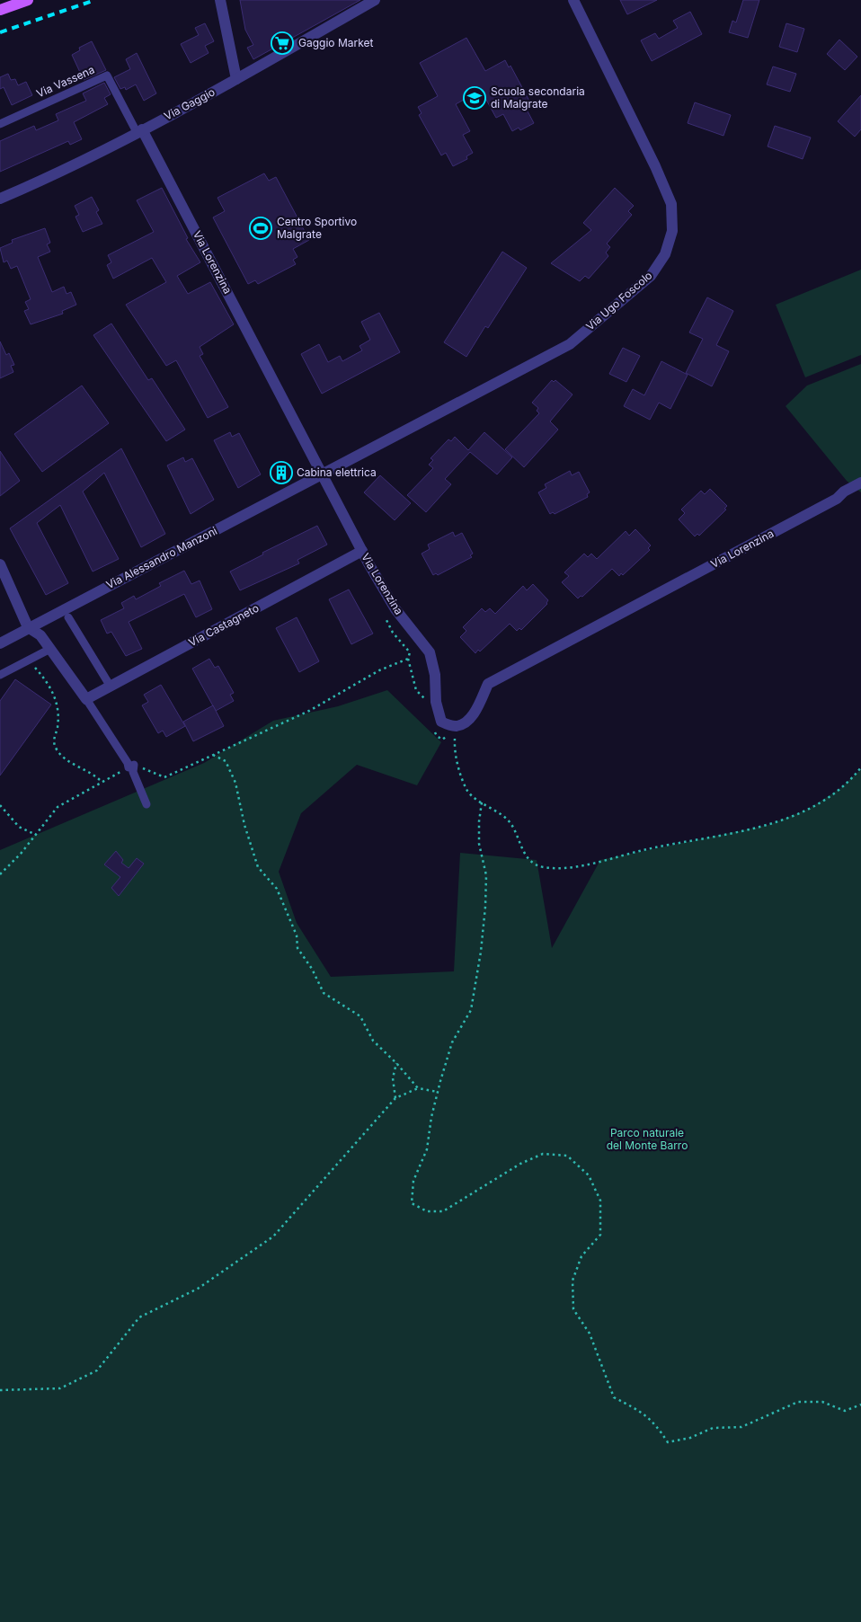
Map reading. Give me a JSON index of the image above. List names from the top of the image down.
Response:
{
  "streets": {
    "street": [
      "Via Gaggio",
      "Via Lorenzina",
      "Via Ugo Foscolo",
      "Via Alessandro Manzoni",
      "Via Castagneto"
    ],
    "lane": ["Via Vassena"]
  },
  "crossings": [
    ["Via Vassena", "Via Gaggio"],
    ["Via Vassena", "Via Lorenzina"],
    ["Via Gaggio", "Via Lorenzina"],
    ["Via Lorenzina", "Via Ugo Foscolo"],
    ["Via Lorenzina", "Via Alessandro Manzoni"],
    ["Via Lorenzina", "Via Castagneto"],
    ["Via Ugo Foscolo", "Via Alessandro Manzoni"]
  ],
  "parks": ["Parco naturale del Monte Barro"],
  "places": {
    "supermarket": ["Gaggio Market"],
    "school or university": ["Scuola secondaria di Malgrate"],
    "sports": ["Centro Sportivo Malgrate"],
    "building": ["Cabina elettrica"]
  }
}
